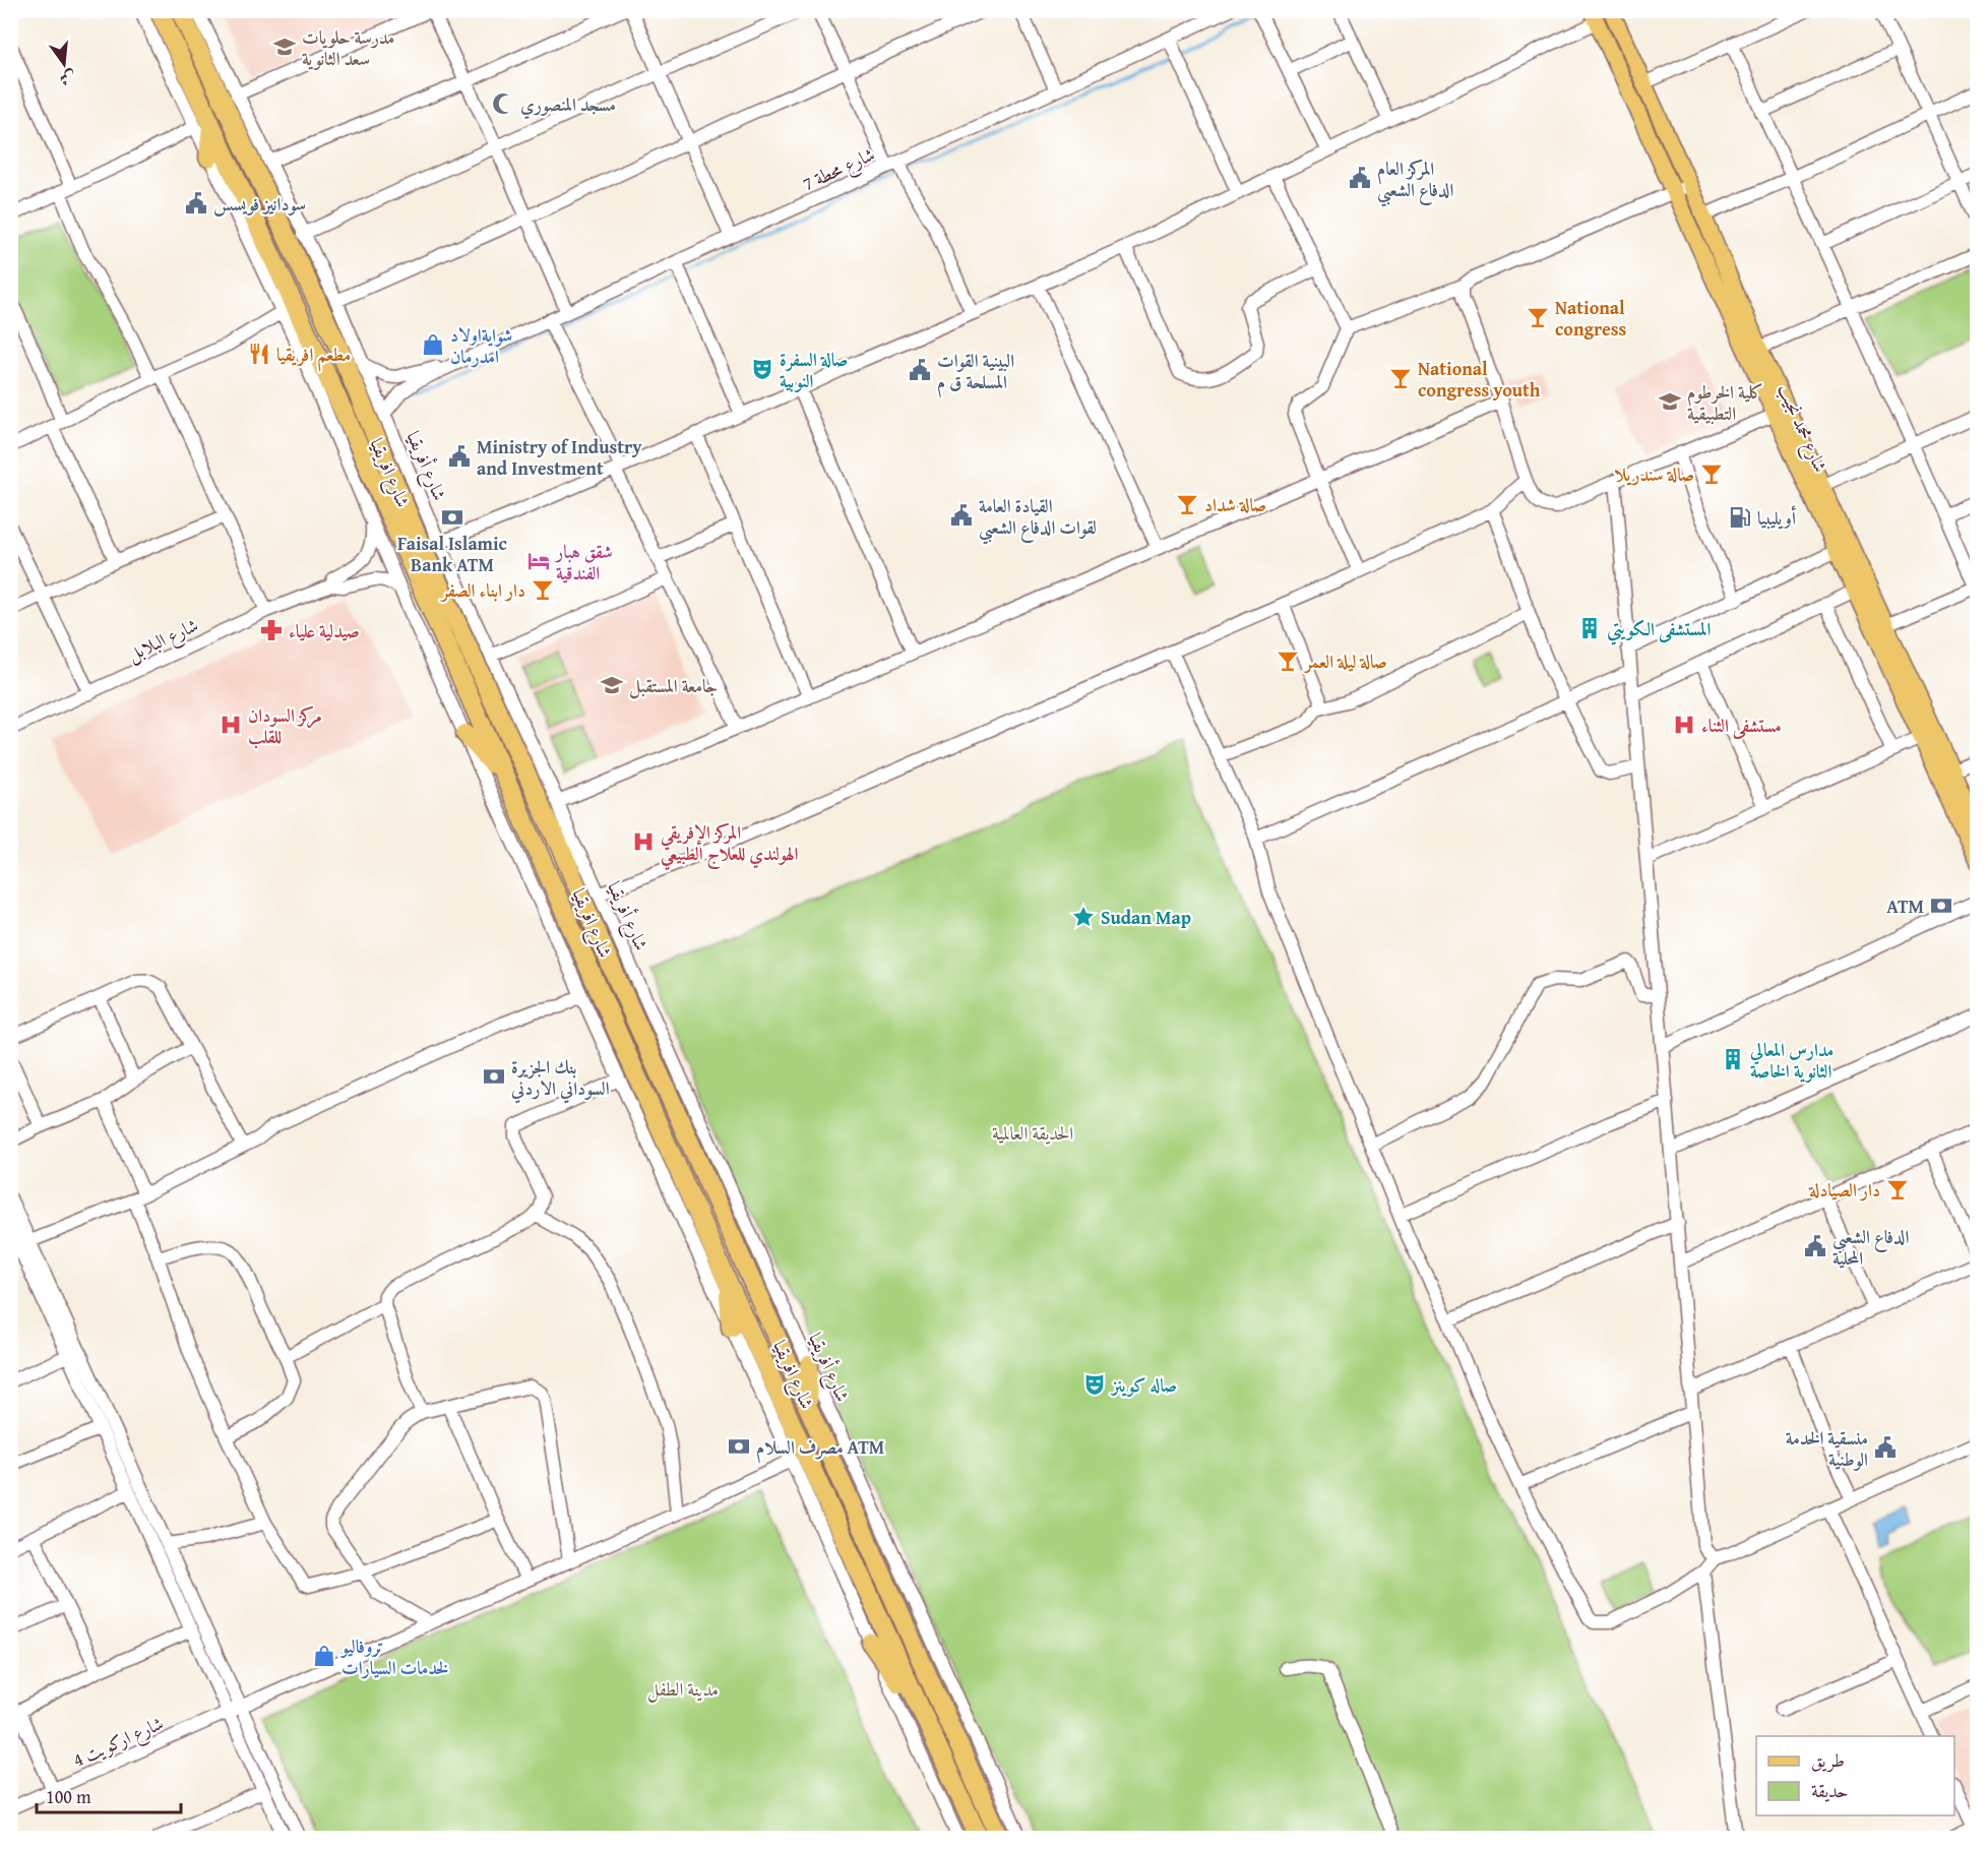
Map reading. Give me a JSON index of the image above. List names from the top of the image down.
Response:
{
  "streets": {
    "highway": ["شارع افريقيا"],
    "main road": ["شارع محمد نجيب"],
    "street": [
      "شارع محطة 7",
      "شارع أفريقيا",
      "شارع البلابل",
      "شارع اركويت 4"
    ]
  },
  "crossings": [
    ["شارع أفريقيا", "شارع افريقيا"]
  ],
  "parks": ["الحديقة العالمية", "مدينة الطفل"],
  "places": {
    "school or university": ["مدرسة حلويات سعد الثانوية", "كلية الخرطوم التطبيقية", "جامعة المستقبل"],
    "mosque": ["مسجد المنصوري"],
    "public building": [
      "المركز العام الدفاع الشعبي",
      "سودانيز فويسس",
      "البينية القوات المسلحة ق م",
      "Ministry of Industry and Investment",
      "القيادة العامة لقوات الدفاع الشعبي",
      "الدفاع الشعبي المحلية",
      "منسقية الخدمة الوطنية"
    ],
    "bar": [
      "National congress",
      "National congress youth",
      "صالة سندريلا",
      "صالة شداد",
      "دار ابناء الصفر",
      "صالة ليلة العمر",
      "دار الصيادلة"
    ],
    "shop": ["شوايةاولاد امدرمان", "تروفاليو لخدمات السيارات"],
    "restaurant": ["مطعم افريقيا"],
    "theatre": ["صالة السفرة النوبية", "صاله كوينز"],
    "bank": [
      "Faisal Islamic Bank ATM",
      "ATM",
      "بنك الجزيرة السوداني الاردني",
      "مصرف السلام ATM"
    ],
    "fuel station": ["أويليبيا"],
    "hotel": ["شقق هبار الفندقية"],
    "building": ["المستشفى الكويتي", "مدارس المعالي الثانوية الخاصة"],
    "pharmacy": ["صيدلية علياء"],
    "hospital": ["مركز السودان للقلب", "مستشفى الثناء", "المركز الإفريقي الهولندي للعلاج الطبيعي"],
    "place": ["Sudan Map"]
  },
  "legend": ["طريق", "حديقة"],
  "scale_bar": "100 m",
  "north": "bottom"
}
